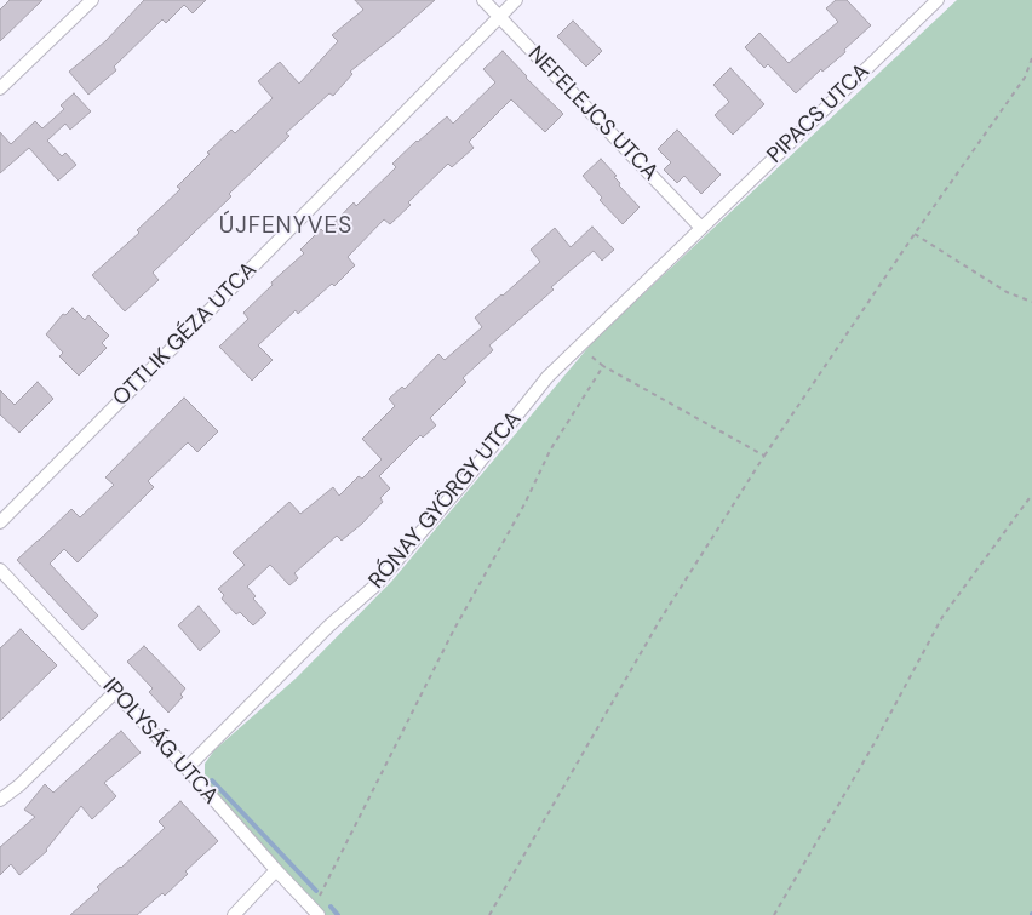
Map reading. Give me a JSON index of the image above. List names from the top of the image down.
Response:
{
  "streets": {
    "street": [
      "NEFELEJCS UTCA",
      "PIPACS UTCA",
      "OTTLIK GÉZA UTCA",
      "RÓNAY GYÖRGY UTCA",
      "IPOLYSÁG UTCA"
    ]
  },
  "crossings": [
    ["NEFELEJCS UTCA", "PIPACS UTCA"],
    ["NEFELEJCS UTCA", "OTTLIK GÉZA UTCA"],
    ["NEFELEJCS UTCA", "RÓNAY GYÖRGY UTCA"],
    ["PIPACS UTCA", "RÓNAY GYÖRGY UTCA"],
    ["RÓNAY GYÖRGY UTCA", "IPOLYSÁG UTCA"]
  ],
  "districts": ["ÚJFENYVES"]
}
